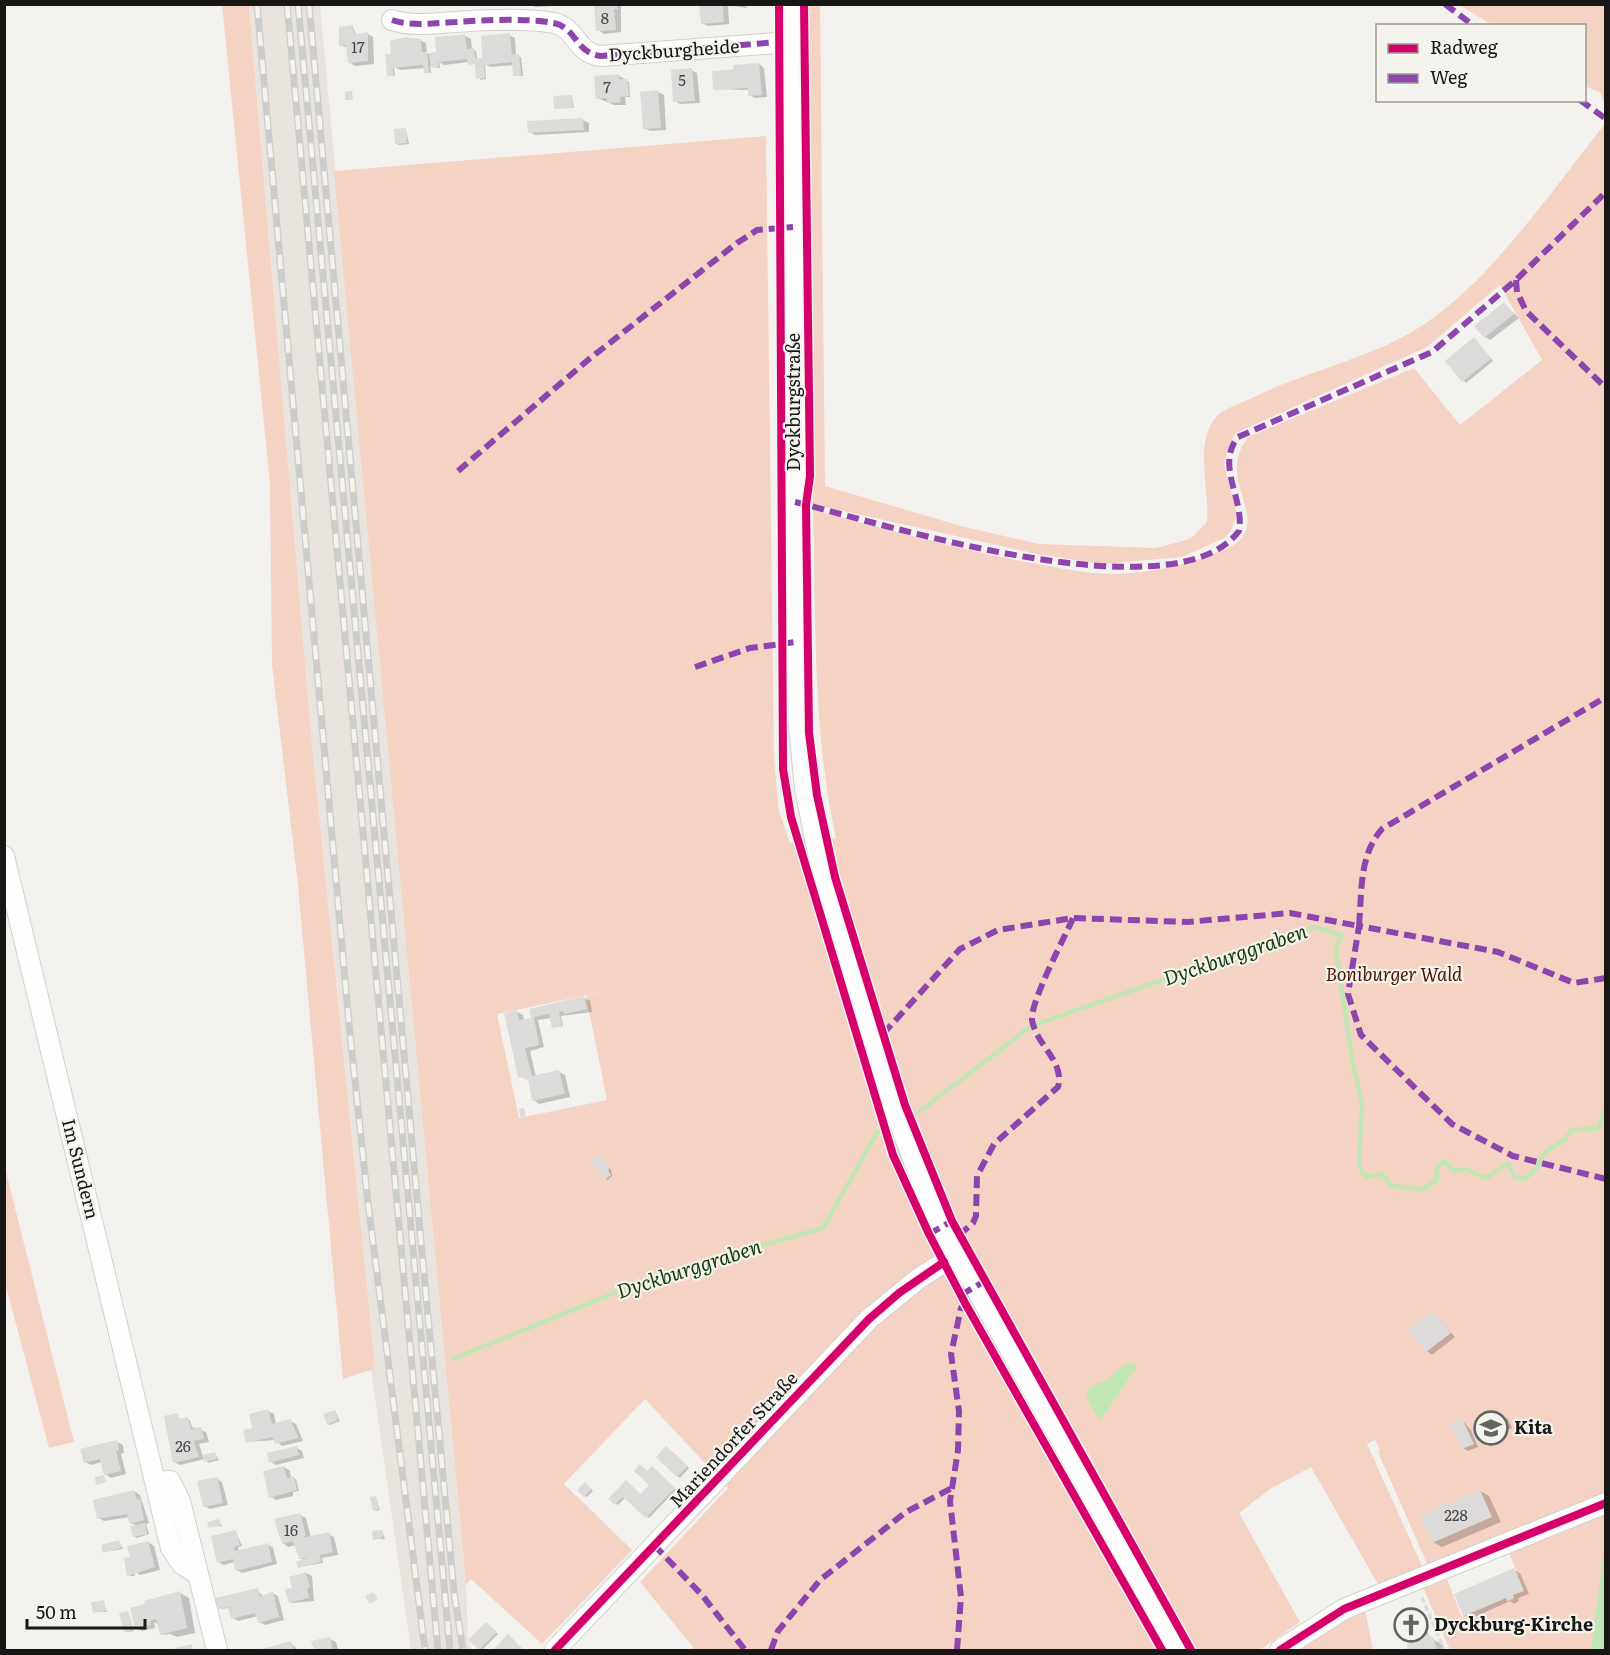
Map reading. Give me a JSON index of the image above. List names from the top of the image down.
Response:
{
  "streets": {
    "street": [
      "Dyckburgheide",
      "Dyckburgstraße",
      "Im Sundern",
      "Mariendorfer Straße"
    ]
  },
  "crossings": [
    ["Dyckburgheide", "Dyckburgstraße"],
    ["Dyckburgstraße", "Mariendorfer Straße"]
  ],
  "water": ["Dyckburggraben"],
  "parks": ["Boniburger Wald"],
  "places": {
    "school or university": ["Kita"],
    "church": ["Dyckburg-Kirche"]
  },
  "house_numbers": [
    "8",
    "17",
    "5",
    "7",
    "26",
    "228",
    "16"
  ],
  "legend": ["Radweg", "Weg"],
  "scale_bar": "50 m"
}
